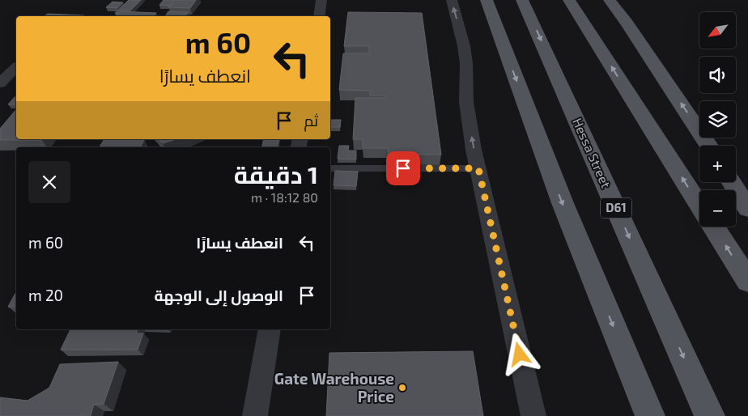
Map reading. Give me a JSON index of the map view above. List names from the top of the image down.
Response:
{
  "streets": {
    "main road": ["Hessa Street", "D61"]
  },
  "places": ["Gate Warehouse Price"],
  "north": "bottom left",
  "page": {
    "map_buttons": ["+", "−"],
    "turn": ["60 m", "انعطف يسارًا"],
    "then": "ثم",
    "heading": ["1 دقيقة", "80 m · 18:12"],
    "list": [
      {
        "name": "انعطف يسارًا",
        "value": "60 m"
      },
      {
        "name": "الوصول إلى الوجهة",
        "value": "20 m"
      }
    ]
  }
}
